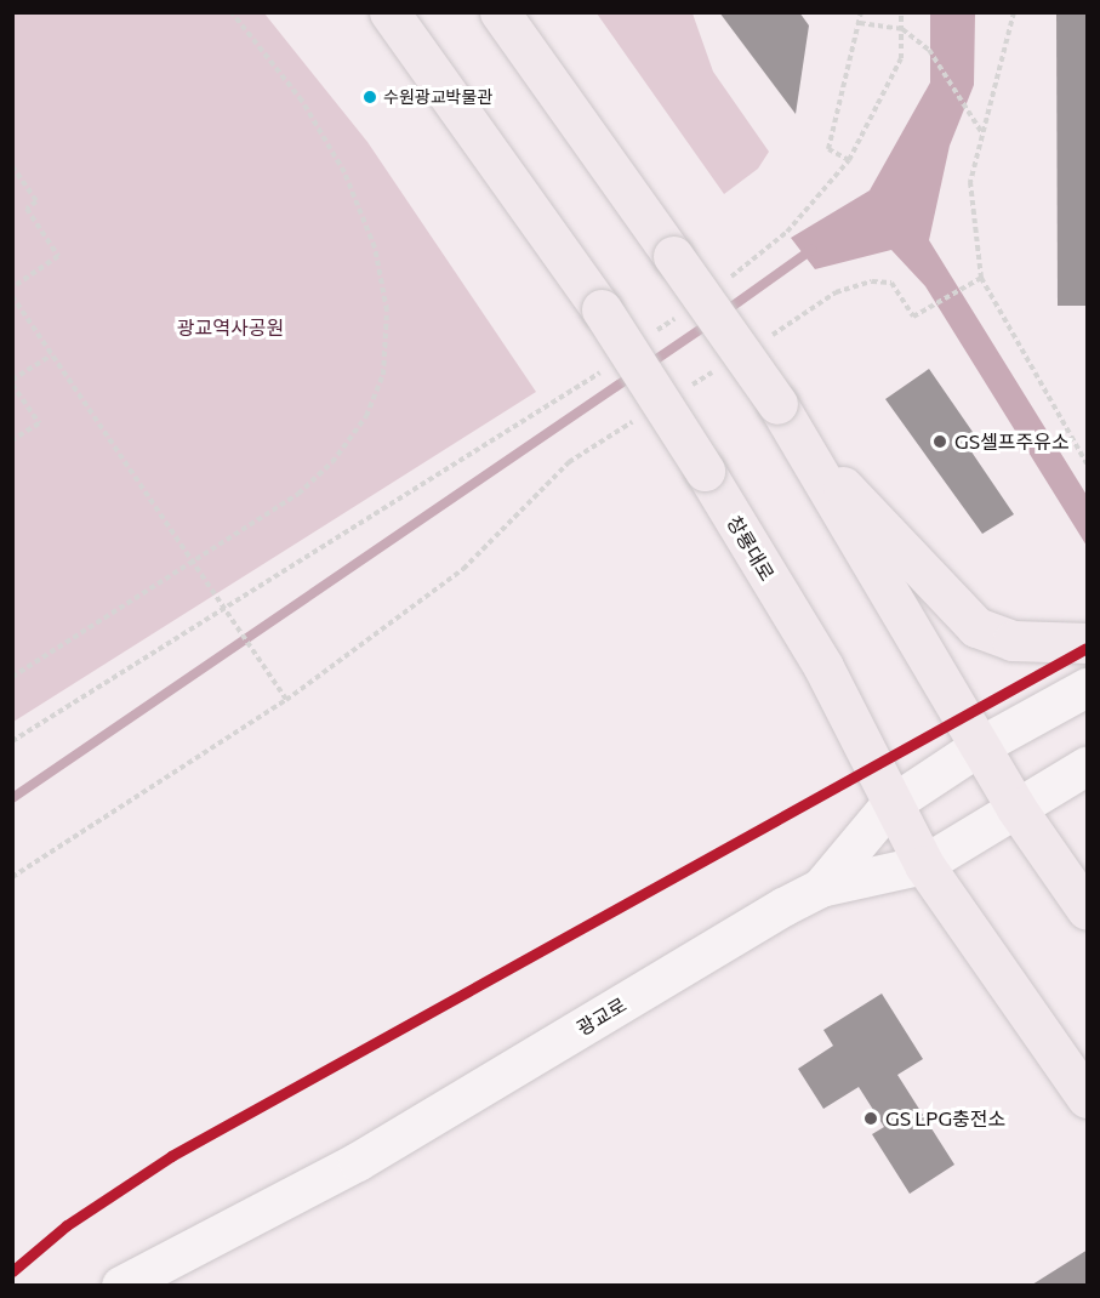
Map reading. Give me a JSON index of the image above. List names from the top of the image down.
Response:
{
  "streets": {
    "main road": ["창룡대로", "광교로"]
  },
  "crossings": [
    ["창룡대로", "광교로"]
  ],
  "parks": ["광교역사공원"],
  "places": ["수원광교박물관", "GS셀프주유소", "GS LPG충전소"]
}
